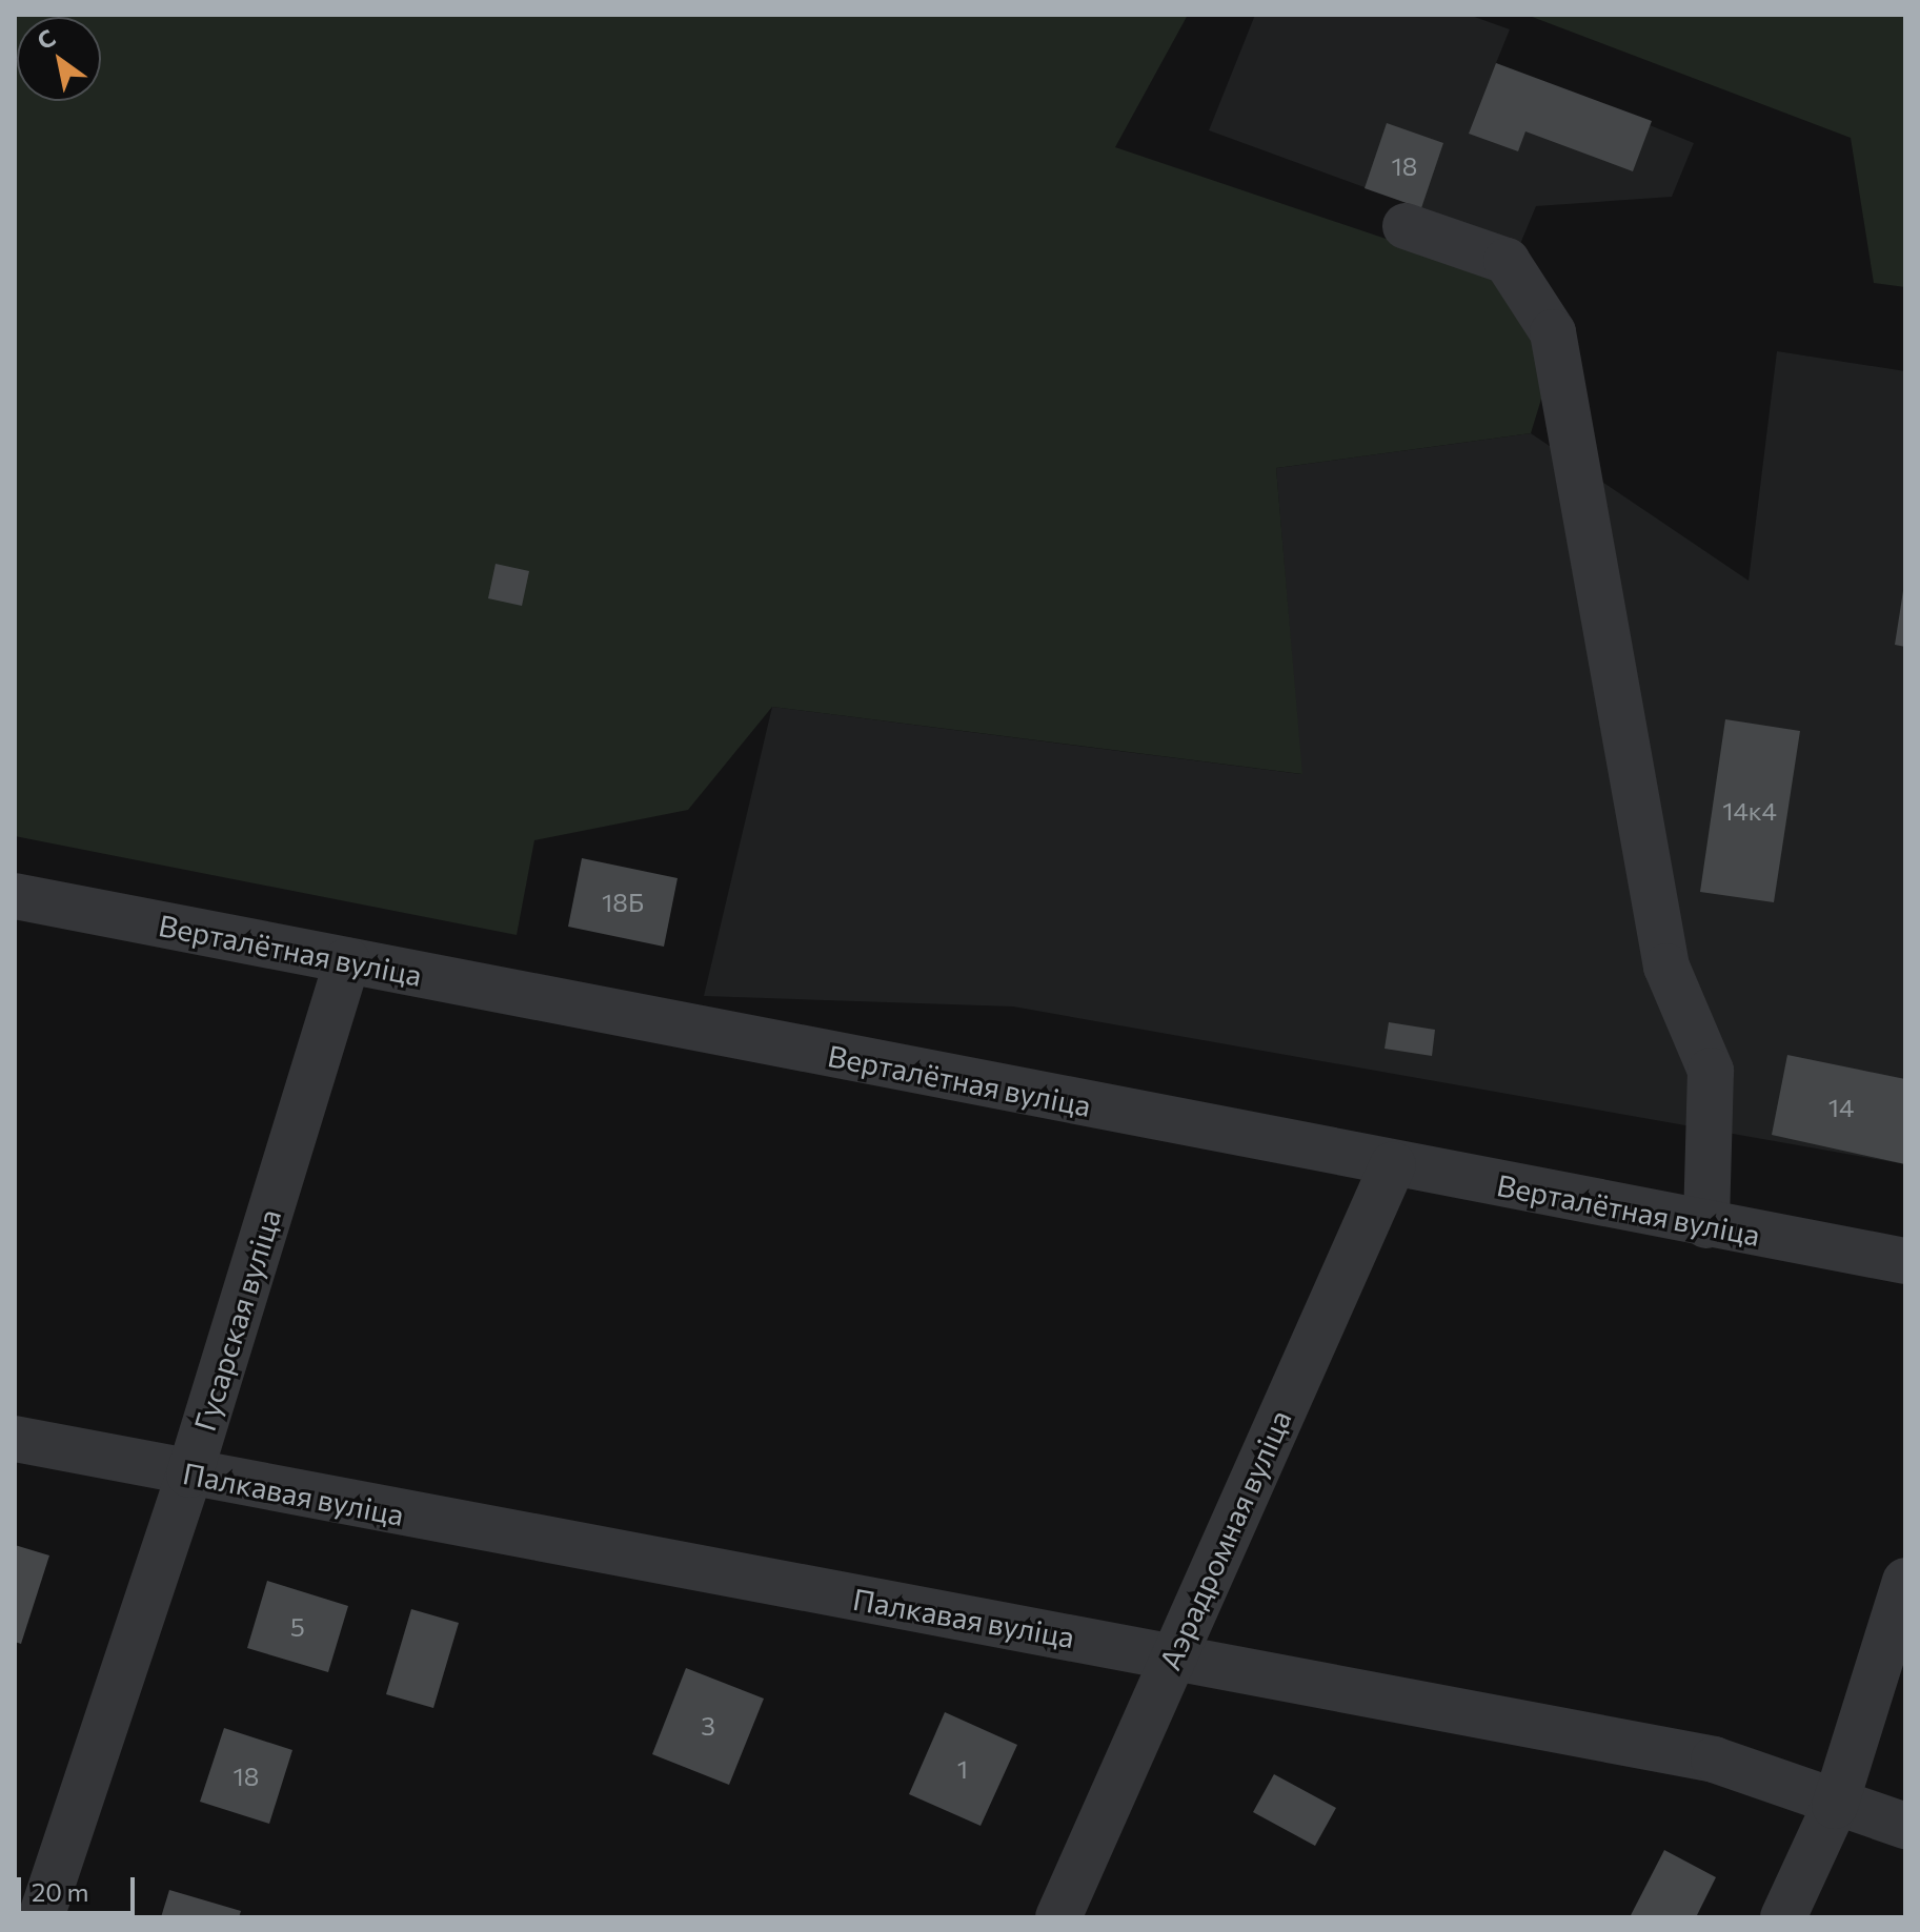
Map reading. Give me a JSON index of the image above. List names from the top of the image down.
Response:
{
  "streets": {
    "street": [
      "Верталётная вуліца",
      "Гусарская вуліца",
      "Палкавая вуліца",
      "Аэрадромная вуліца"
    ]
  },
  "crossings": [
    ["Верталётная вуліца", "Гусарская вуліца"],
    ["Верталётная вуліца", "Аэрадромная вуліца"],
    ["Гусарская вуліца", "Палкавая вуліца"],
    ["Палкавая вуліца", "Аэрадромная вуліца"]
  ],
  "house_numbers": [
    "18",
    "14к4",
    "18Б",
    "14",
    "5",
    "3",
    "1",
    "18"
  ],
  "scale_bar": "20 m",
  "north": "top left"
}
